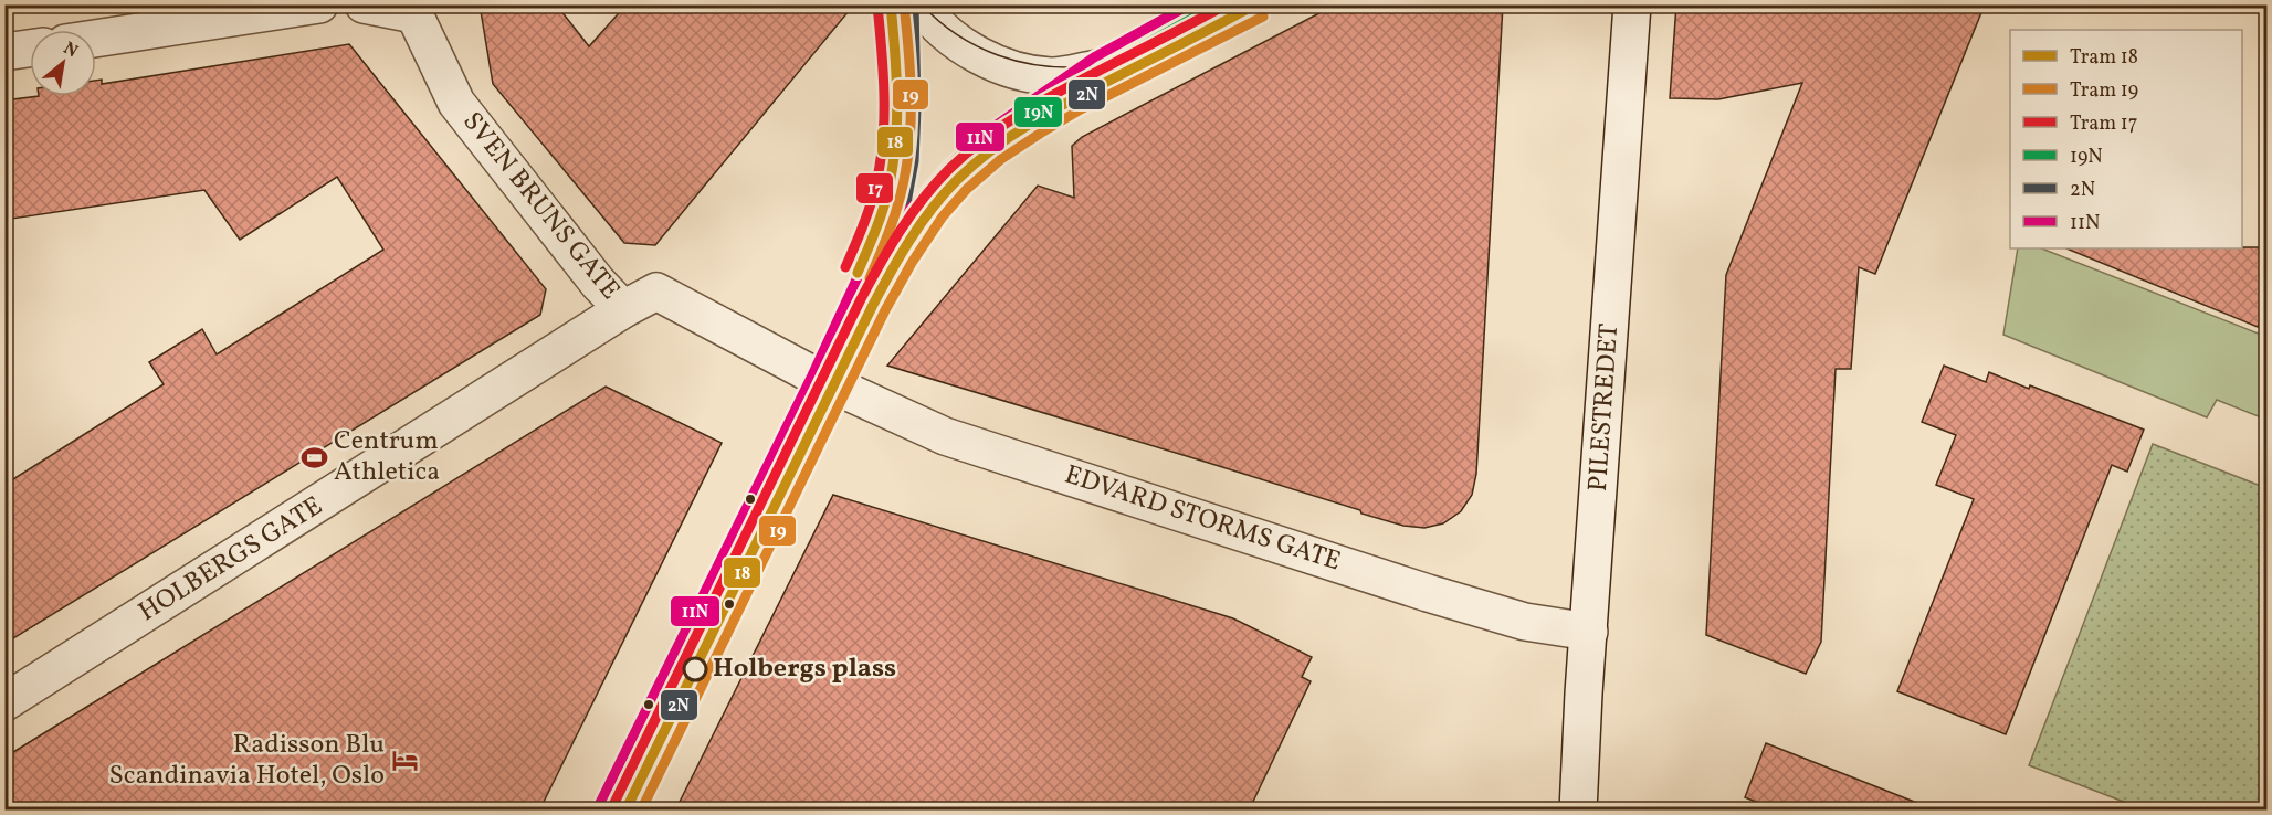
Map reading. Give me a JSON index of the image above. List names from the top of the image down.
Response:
{
  "streets": {
    "street": [
      "SVEN BRUNS GATE",
      "PILESTREDET",
      "EDVARD STORMS GATE",
      "HOLBERGS GATE"
    ]
  },
  "crossings": [
    ["SVEN BRUNS GATE", "EDVARD STORMS GATE"],
    ["SVEN BRUNS GATE", "HOLBERGS GATE"],
    ["PILESTREDET", "EDVARD STORMS GATE"]
  ],
  "places": {
    "sports": ["Centrum Athletica"],
    "other": ["Holbergs plass"],
    "hotel": ["Radisson Blu Scandinavia Hotel, Oslo"]
  },
  "lines": [
    "tram line 18",
    "tram line 19",
    "tram line 17",
    "transit line 19N",
    "transit line 2N",
    "transit line 11N"
  ],
  "legend": [
    "Tram 18",
    "Tram 19",
    "Tram 17",
    "19N",
    "2N",
    "11N"
  ],
  "north": "top right"
}
